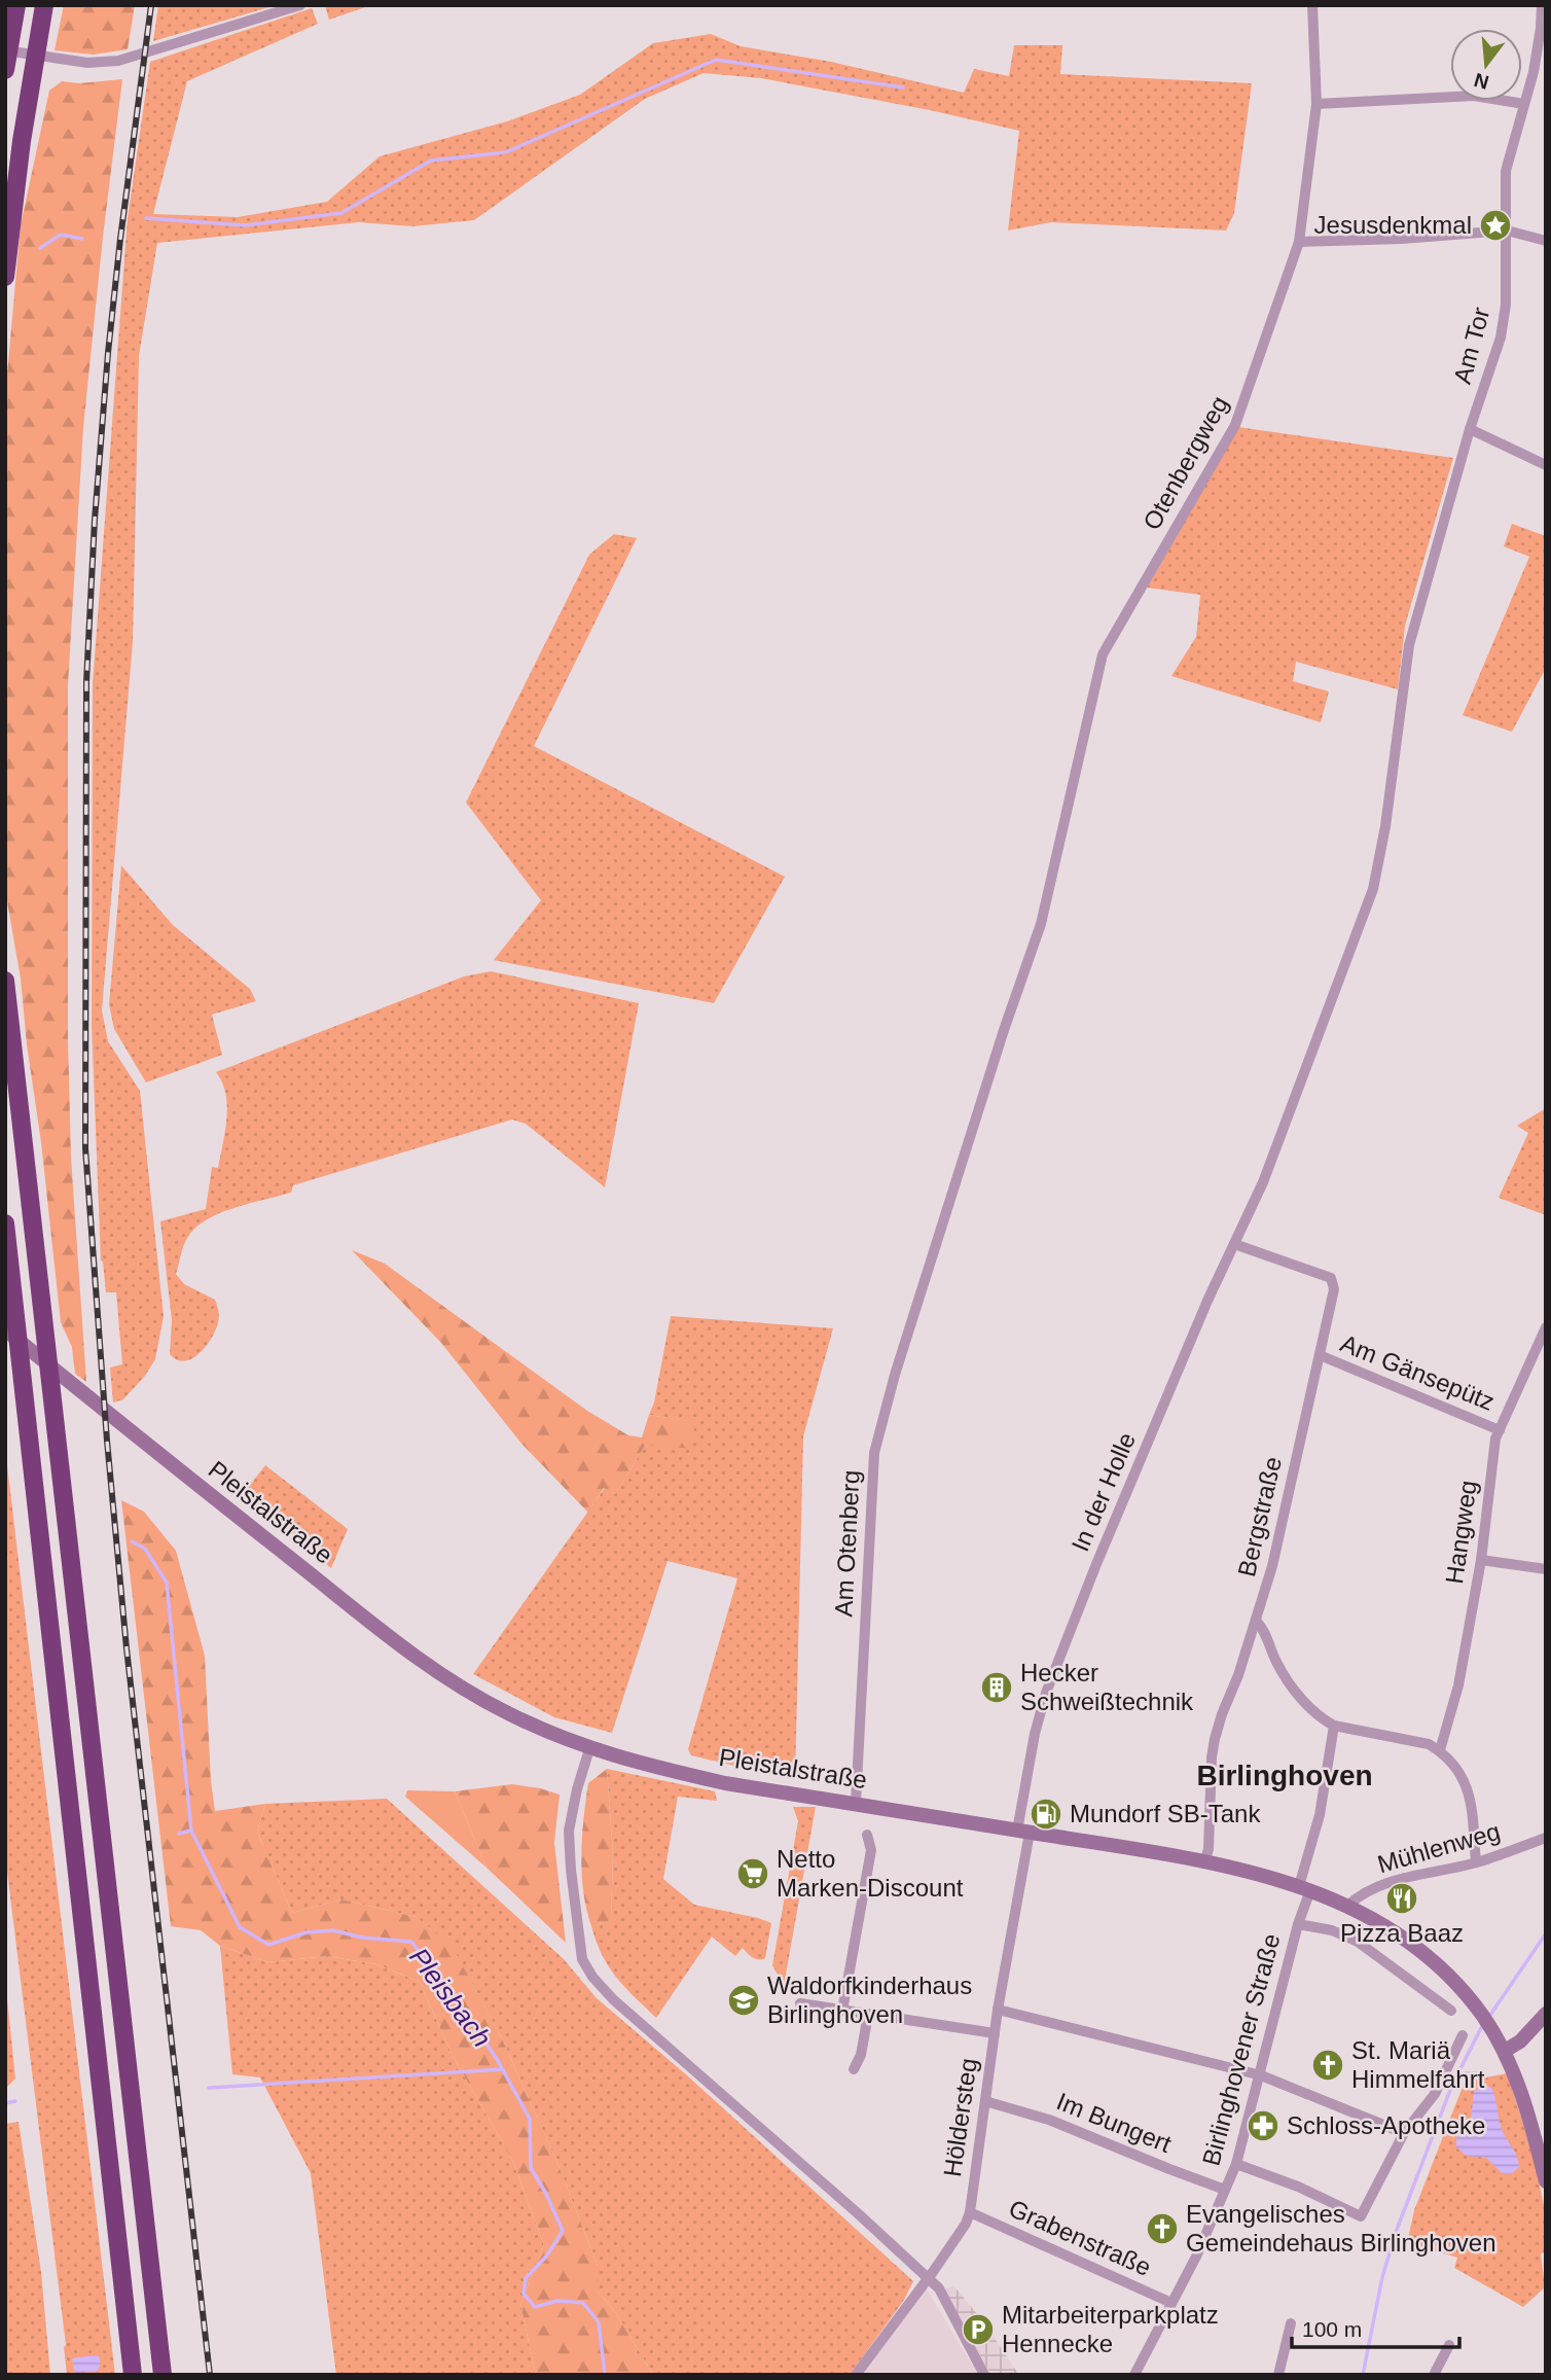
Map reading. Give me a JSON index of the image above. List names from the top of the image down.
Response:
{
  "streets": {
    "main road": ["Pleistalstraße"],
    "street": [
      "Am Tor",
      "Otenbergweg",
      "Am Gänsepütz",
      "In der Holle",
      "Bergstraße",
      "Hangweg",
      "Am Otenberg",
      "Mühlenweg",
      "Birlinghovener Straße",
      "Höldersteg",
      "Im Bungert",
      "Grabenstraße"
    ]
  },
  "crossings": [
    ["Am Tor", "In der Holle"],
    ["Otenbergweg", "Am Otenberg"],
    ["Am Gänsepütz", "Bergstraße"],
    ["Am Gänsepütz", "Hangweg"],
    ["In der Holle", "Pleistalstraße"],
    ["In der Holle", "Bergstraße"],
    ["In der Holle", "Höldersteg"],
    ["Pleistalstraße", "Bergstraße"],
    ["Pleistalstraße", "Am Otenberg"],
    ["Pleistalstraße", "Mühlenweg"],
    ["Pleistalstraße", "Birlinghovener Straße"],
    ["Pleistalstraße", "Höldersteg"],
    ["Birlinghovener Straße", "Im Bungert"],
    ["Birlinghovener Straße", "Grabenstraße"],
    ["Höldersteg", "Im Bungert"],
    ["Höldersteg", "Grabenstraße"]
  ],
  "districts": ["Birlinghoven"],
  "water": ["Pleisbach"],
  "places": {
    "place": ["Jesusdenkmal"],
    "building": ["Hecker Schweißtechnik"],
    "fuel station": ["Mundorf SB-Tank"],
    "supermarket": ["Netto Marken-Discount"],
    "restaurant": ["Pizza Baaz"],
    "school or university": ["Waldorfkinderhaus Birlinghoven"],
    "church": ["St. Mariä Himmelfahrt", "Evangelisches Gemeindehaus Birlinghoven"],
    "pharmacy": ["Schloss-Apotheke"],
    "parking": ["Mitarbeiterparkplatz Hennecke"]
  },
  "scale_bar": "100 m",
  "north": "bottom"
}
